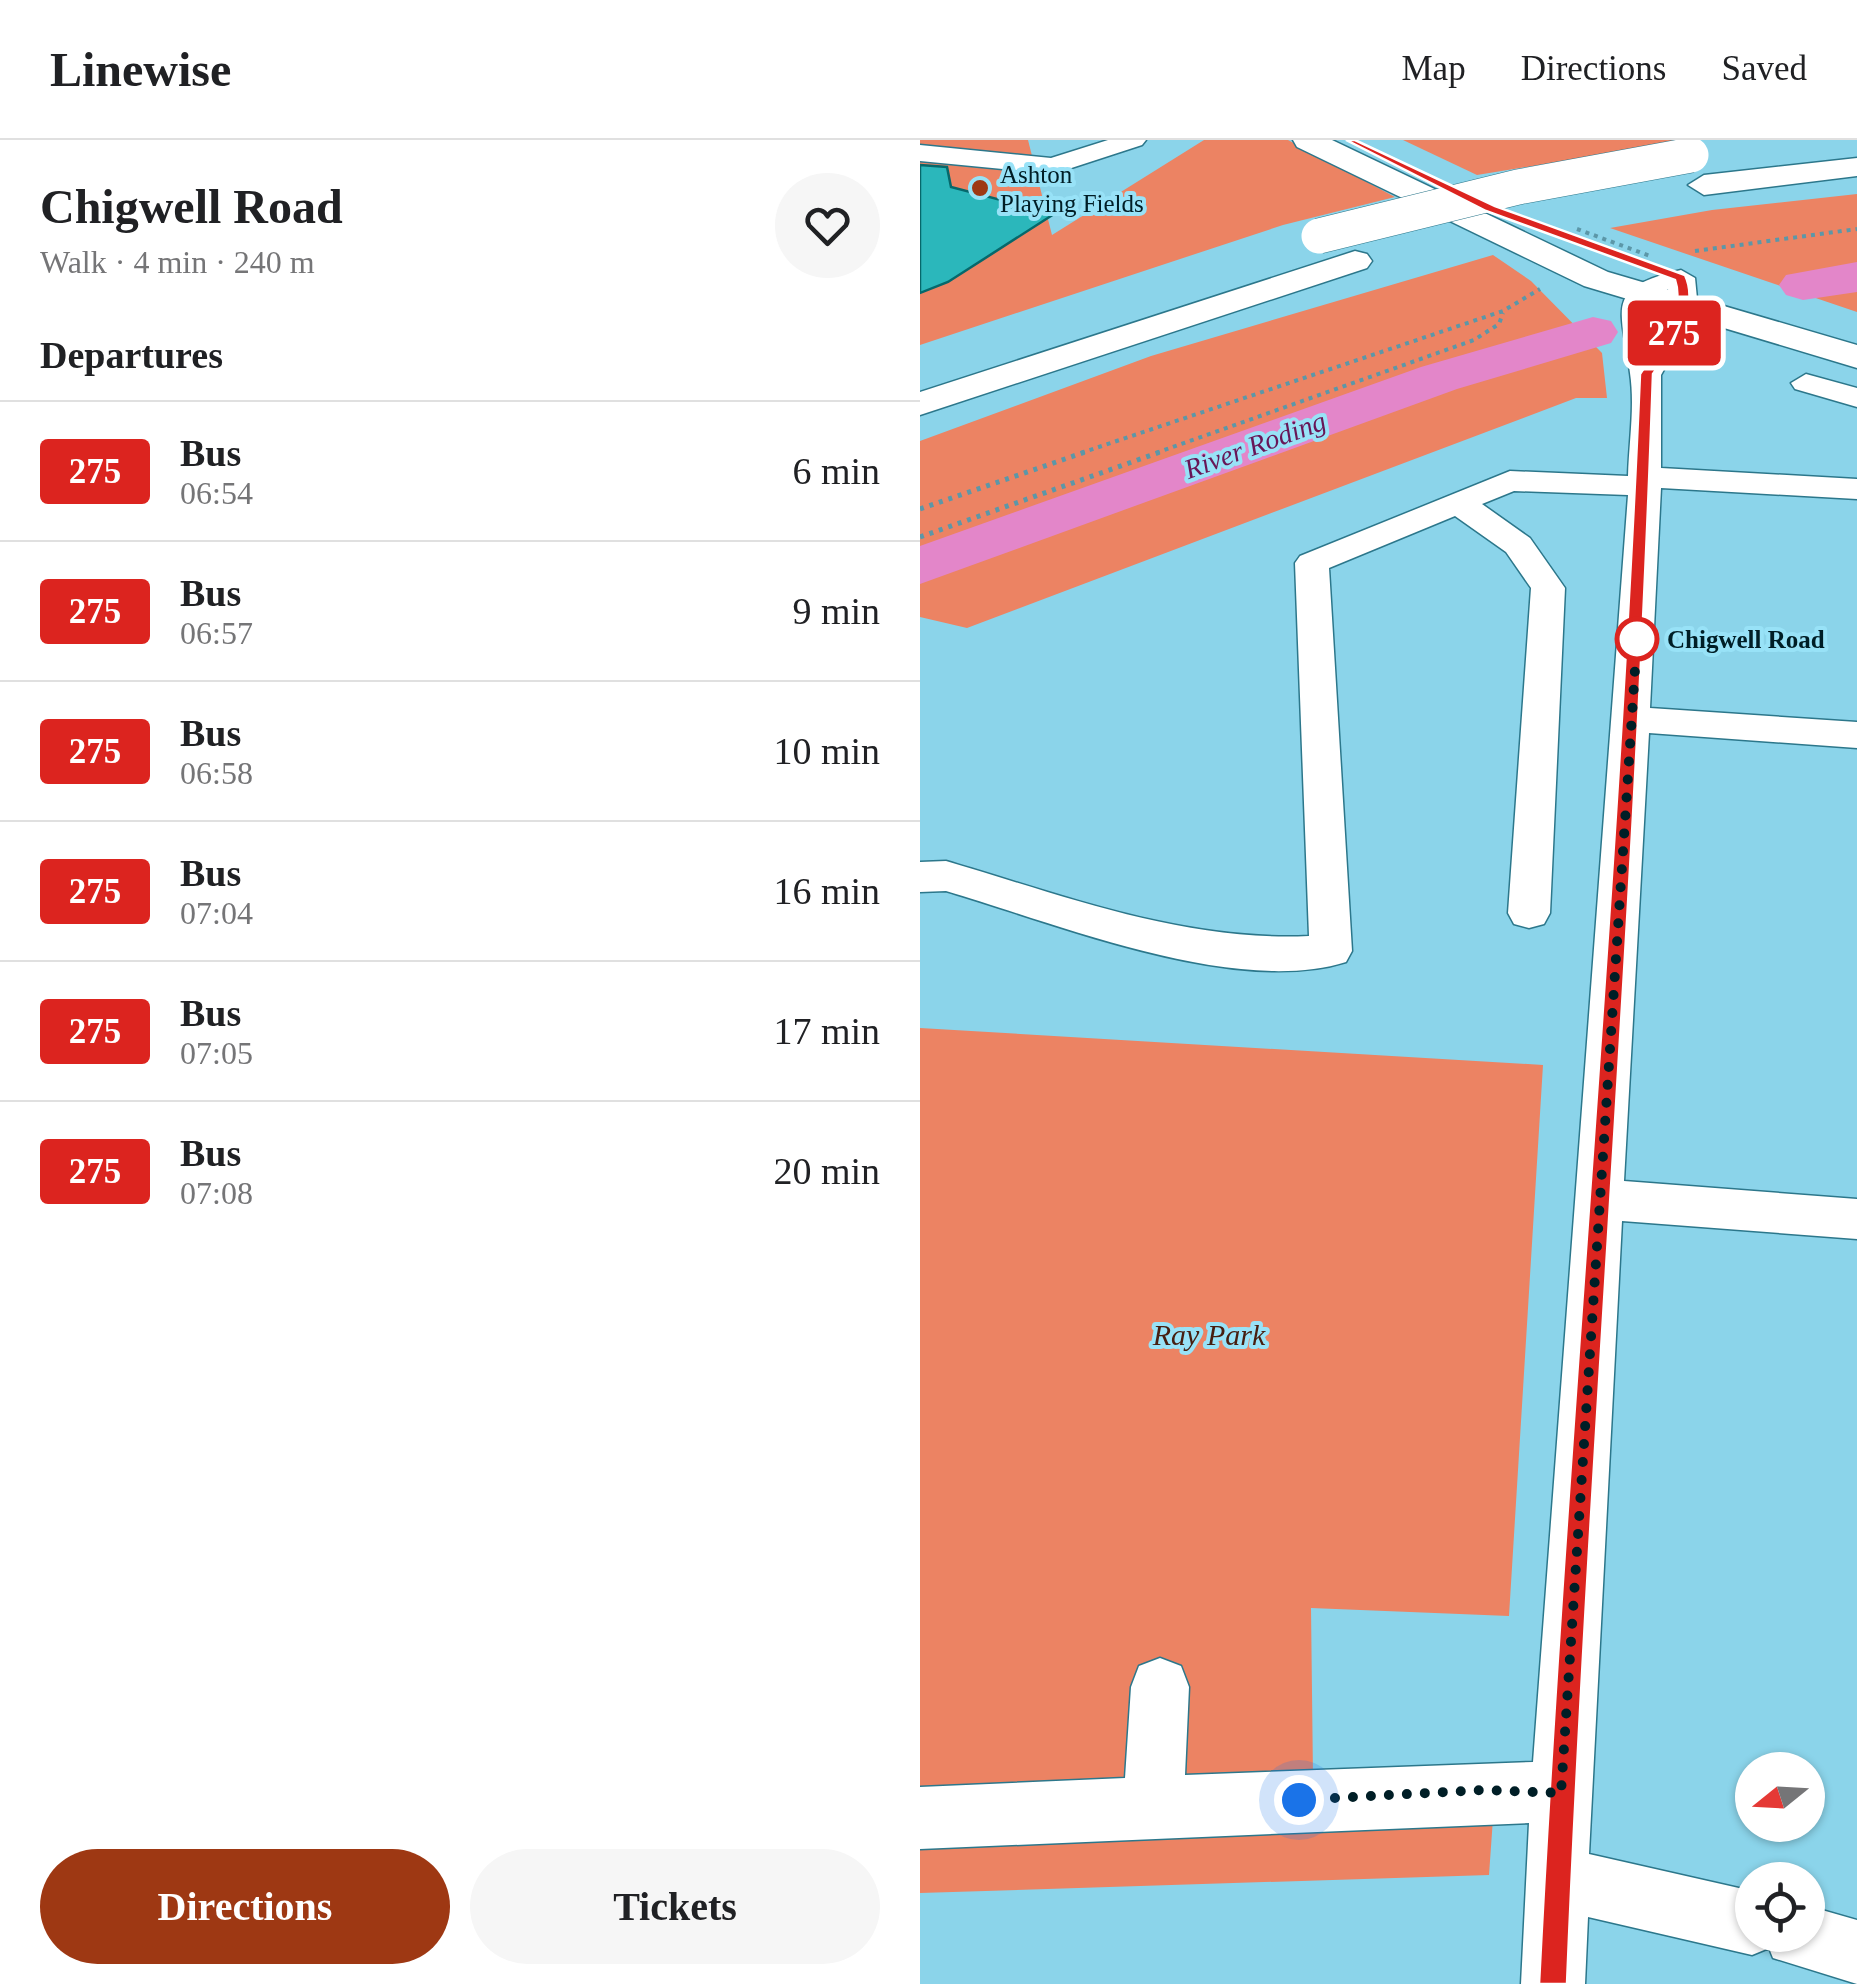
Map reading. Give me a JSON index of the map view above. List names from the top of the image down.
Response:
{
  "water": ["River Roding"],
  "parks": ["Ray Park"],
  "places": ["Ashton Playing Fields", "Chigwell Road"],
  "lines": ["bus line 275"],
  "north": "left",
  "page": {
    "header": "Linewise",
    "nav": ["Map", "Directions", "Saved"],
    "heading": [
      ["Chigwell Road", "Walk · 4 min · 240 m"],
      "Departures"
    ],
    "on_map": "275",
    "list": [
      {
        "mark": "275",
        "name": "Bus",
        "note": "06:54",
        "value": "6 min"
      },
      {
        "mark": "275",
        "name": "Bus",
        "note": "06:57",
        "value": "9 min"
      },
      {
        "mark": "275",
        "name": "Bus",
        "note": "06:58",
        "value": "10 min"
      },
      {
        "mark": "275",
        "name": "Bus",
        "note": "07:04",
        "value": "16 min"
      },
      {
        "mark": "275",
        "name": "Bus",
        "note": "07:05",
        "value": "17 min"
      },
      {
        "mark": "275",
        "name": "Bus",
        "note": "07:08",
        "value": "20 min"
      }
    ],
    "buttons": ["Directions", "Tickets"]
  }
}
